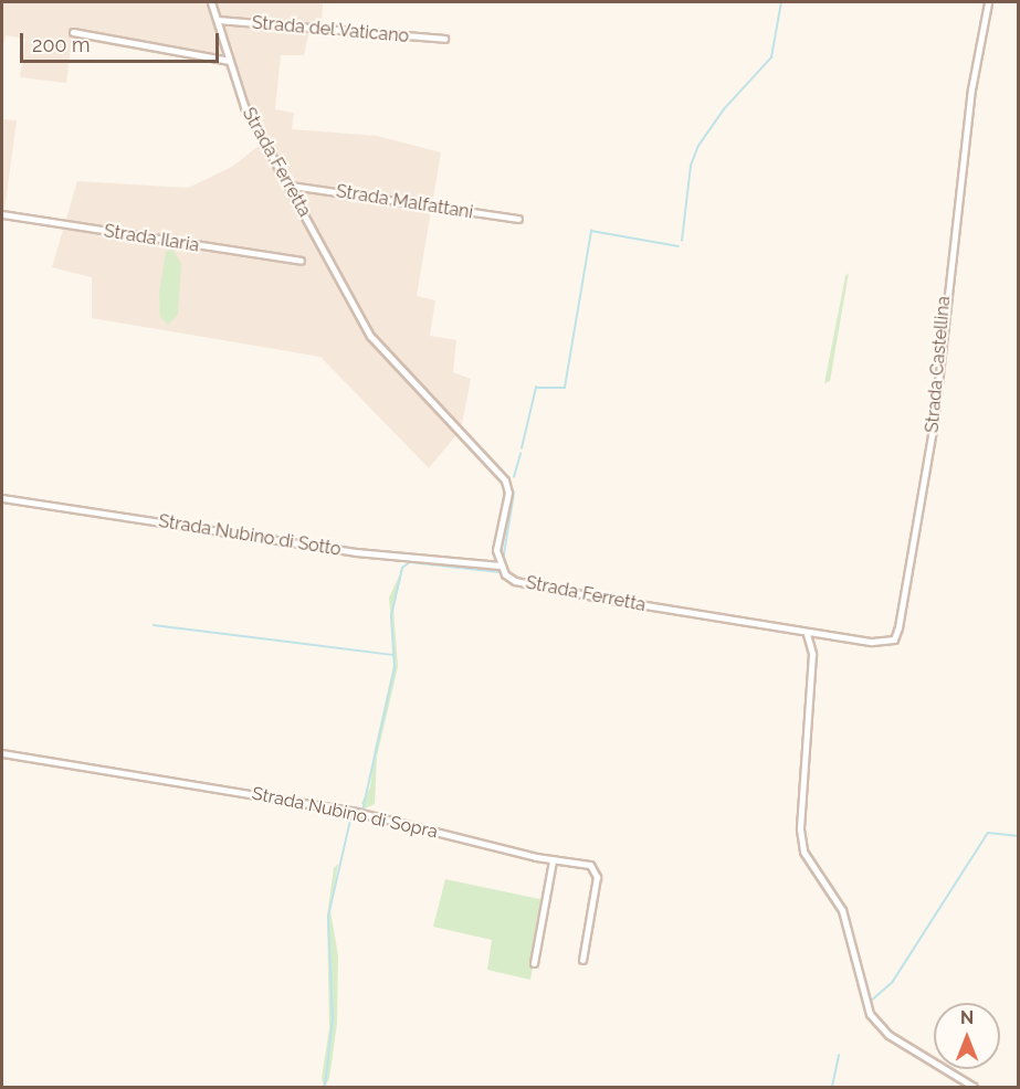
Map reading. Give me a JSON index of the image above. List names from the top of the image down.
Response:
{
  "streets": {
    "street": [
      "Strada del Vaticano",
      "Strada Ferretta",
      "Strada Malfattani",
      "Strada Ilaria",
      "Strada Castellina",
      "Strada Nubino di Sotto",
      "Strada Nubino di Sopra"
    ]
  },
  "crossings": [
    ["Strada del Vaticano", "Strada Ferretta"],
    ["Strada Ferretta", "Strada Malfattani"],
    ["Strada Ferretta", "Strada Castellina"],
    ["Strada Ferretta", "Strada Nubino di Sotto"]
  ],
  "scale_bar": "200 m",
  "north": "top"
}
